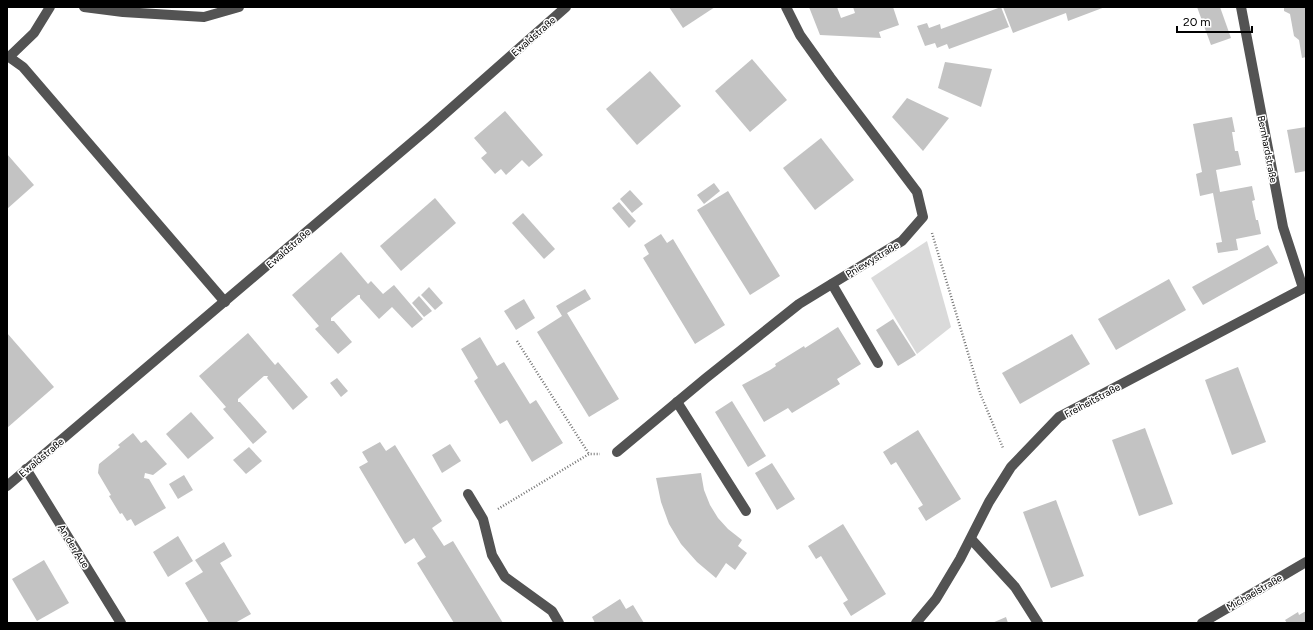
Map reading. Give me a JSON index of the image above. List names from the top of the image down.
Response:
{
  "streets": {
    "street": [
      "Ewaldstraße",
      "Bernhardstraße",
      "Pniewystraße",
      "Freiheitstraße",
      "An der Aue",
      "Michaelstraße"
    ]
  },
  "crossings": [
    ["Ewaldstraße", "An der Aue"],
    ["Bernhardstraße", "Freiheitstraße"]
  ],
  "scale_bar": "20 m"
}
